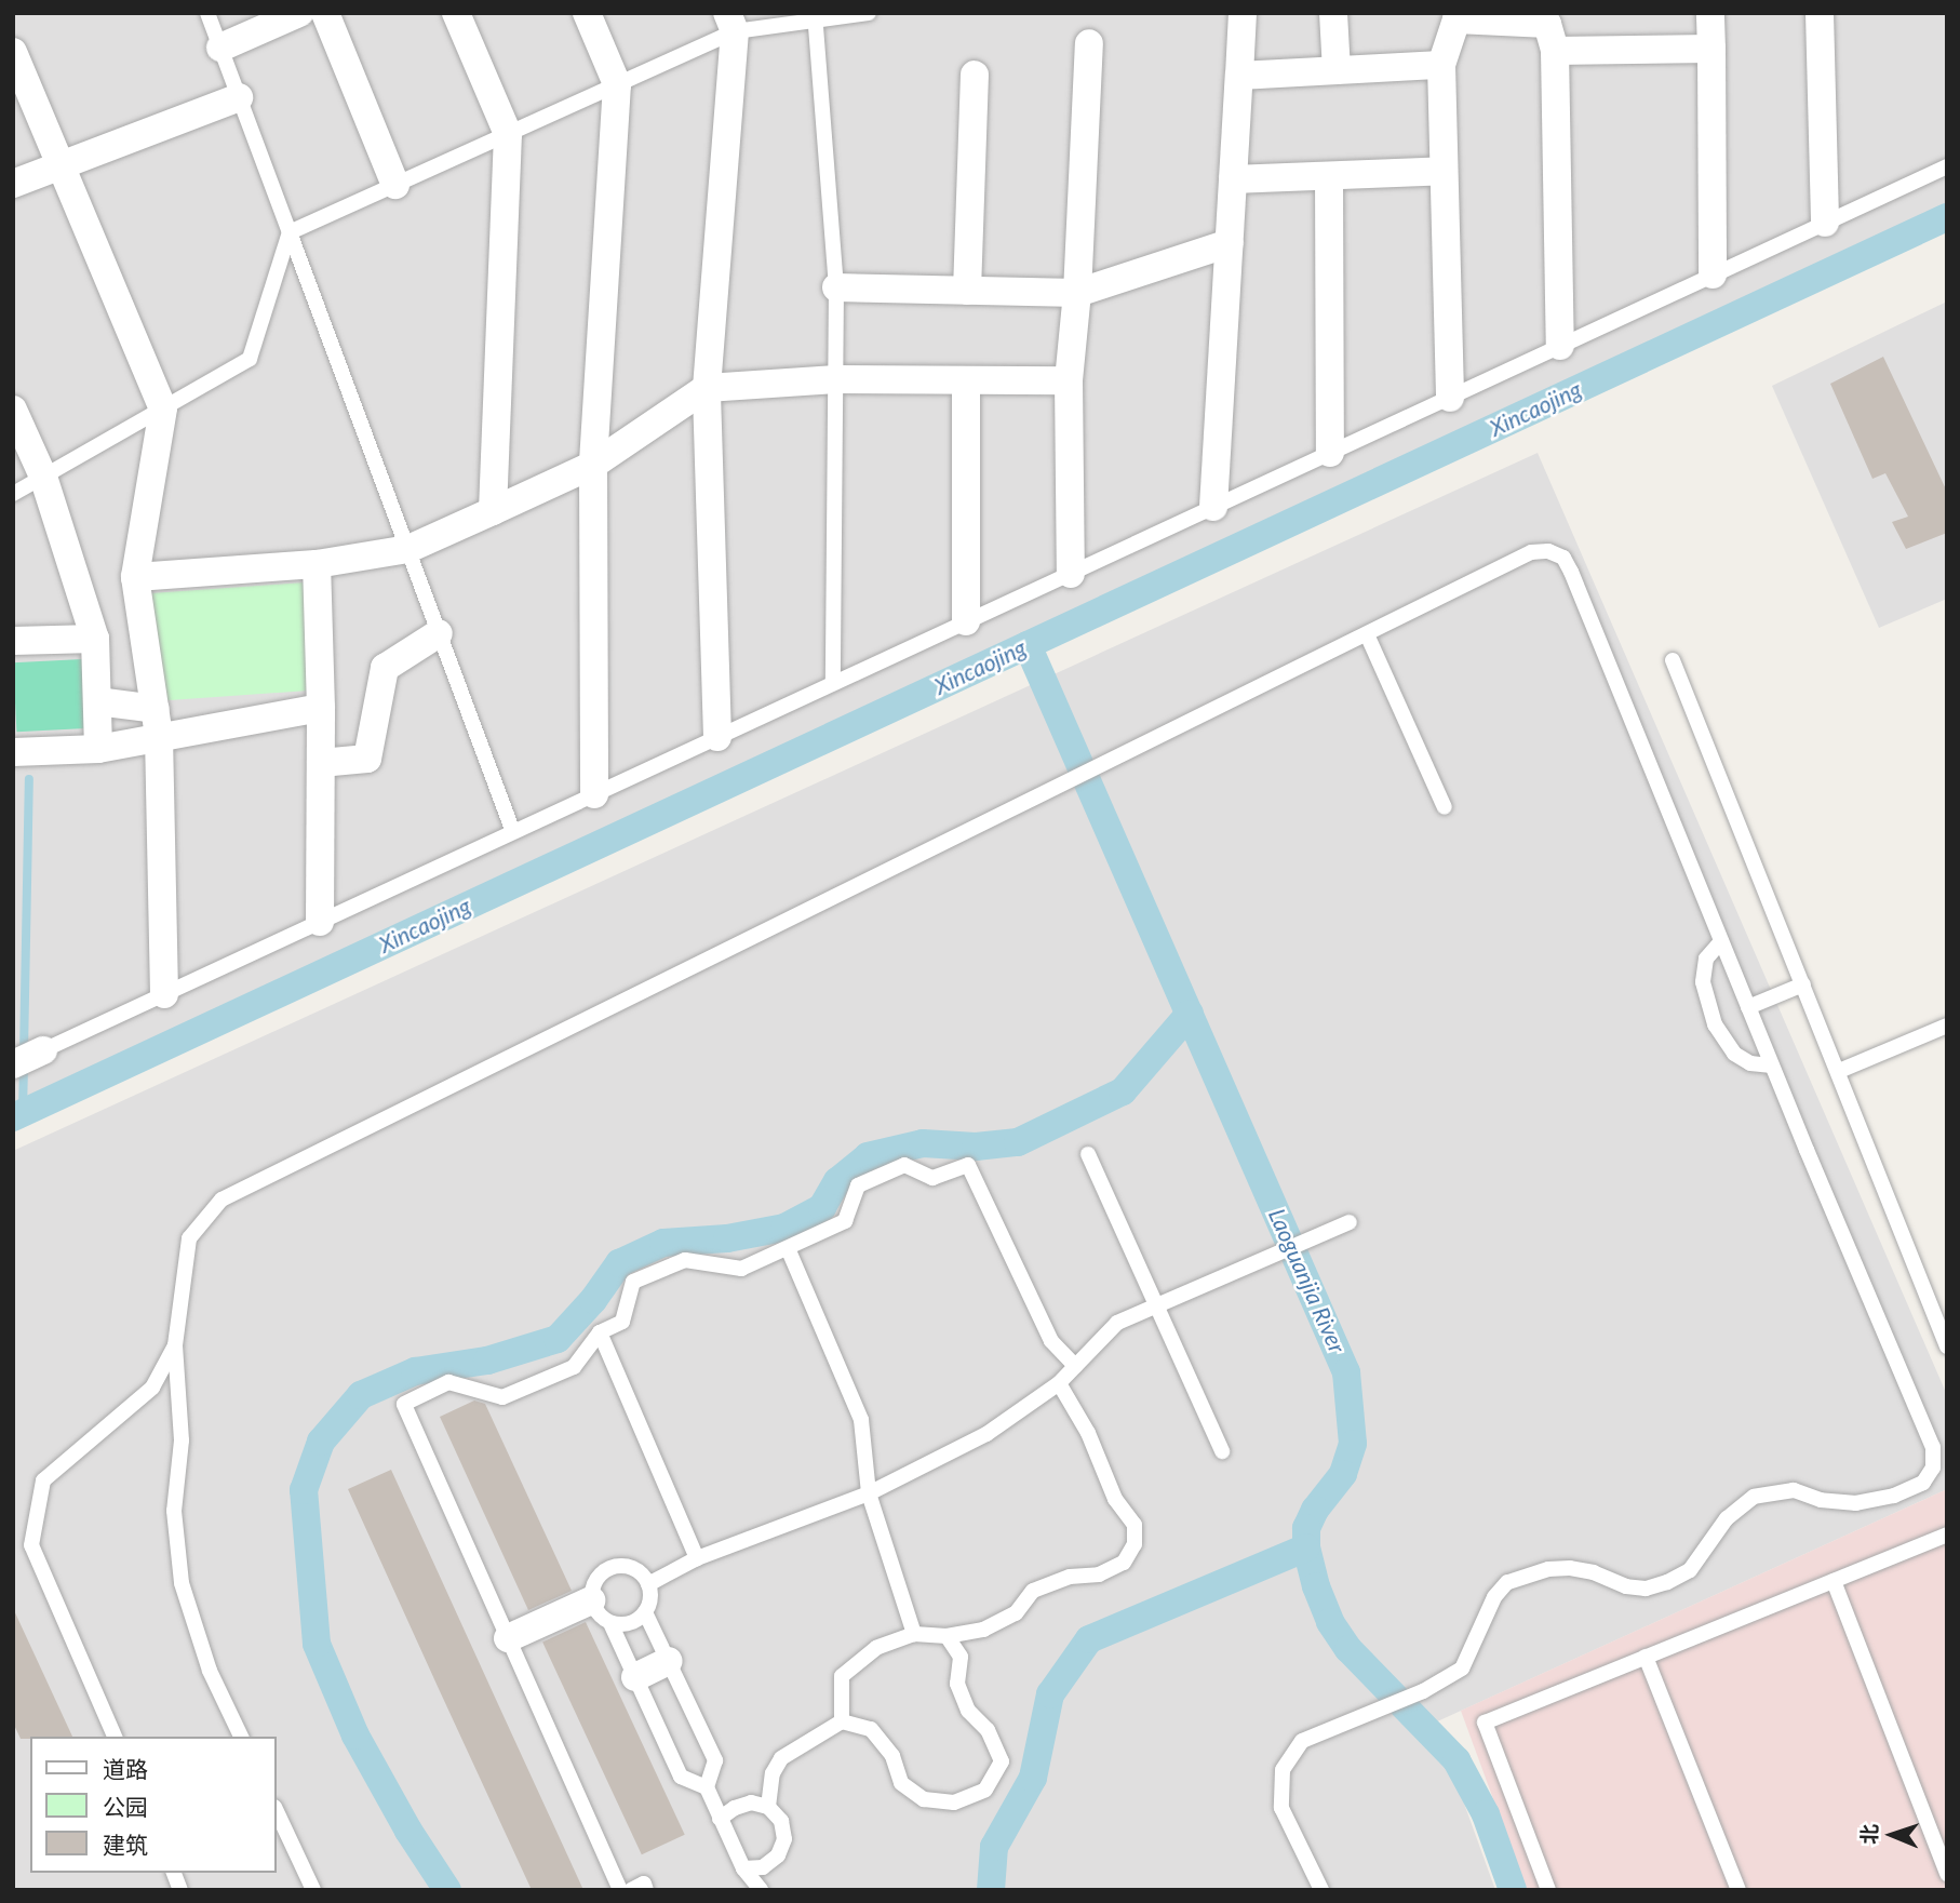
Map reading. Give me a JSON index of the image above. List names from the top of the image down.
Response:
{
  "water": ["Xincaojing", "Laoguanjia River"],
  "legend": ["道路", "公园", "建筑"],
  "north": "left"
}
